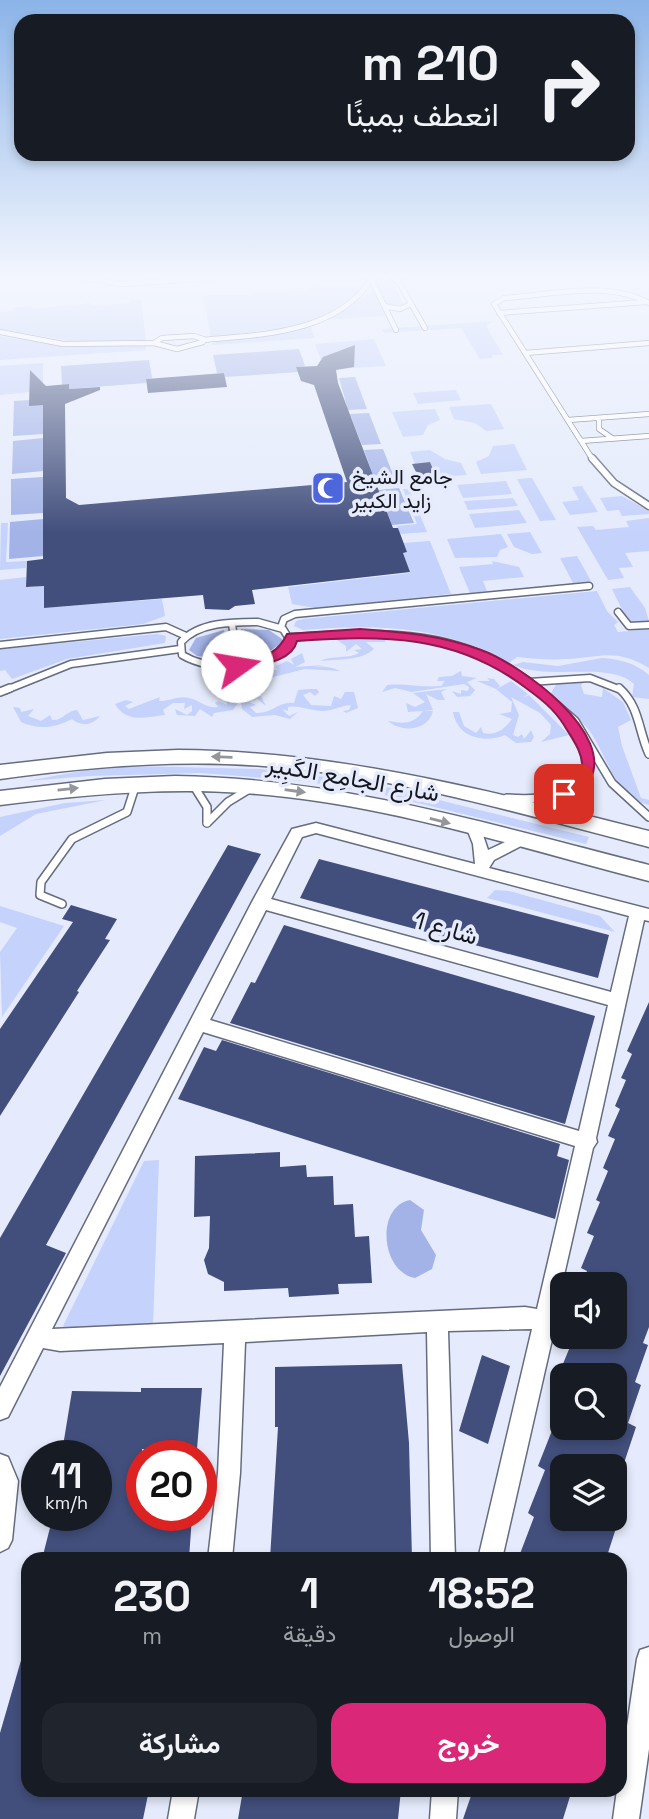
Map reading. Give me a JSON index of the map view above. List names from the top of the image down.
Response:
{
  "streets": {
    "main road": ["شارع الجامِع الكَبِير"],
    "street": ["شارع 1"]
  },
  "places": {
    "mosque": ["جامع الشيخ زايد الكبير"]
  },
  "page": {
    "turn": ["210 m", "انعطف يمينًا"],
    "speed": "11 km/h",
    "limit": "20",
    "eta": [
      "18:52",
      "الوصول",
      "1",
      "دقيقة",
      "230",
      "m"
    ],
    "buttons": ["خروج", "مشاركة"]
  }
}
